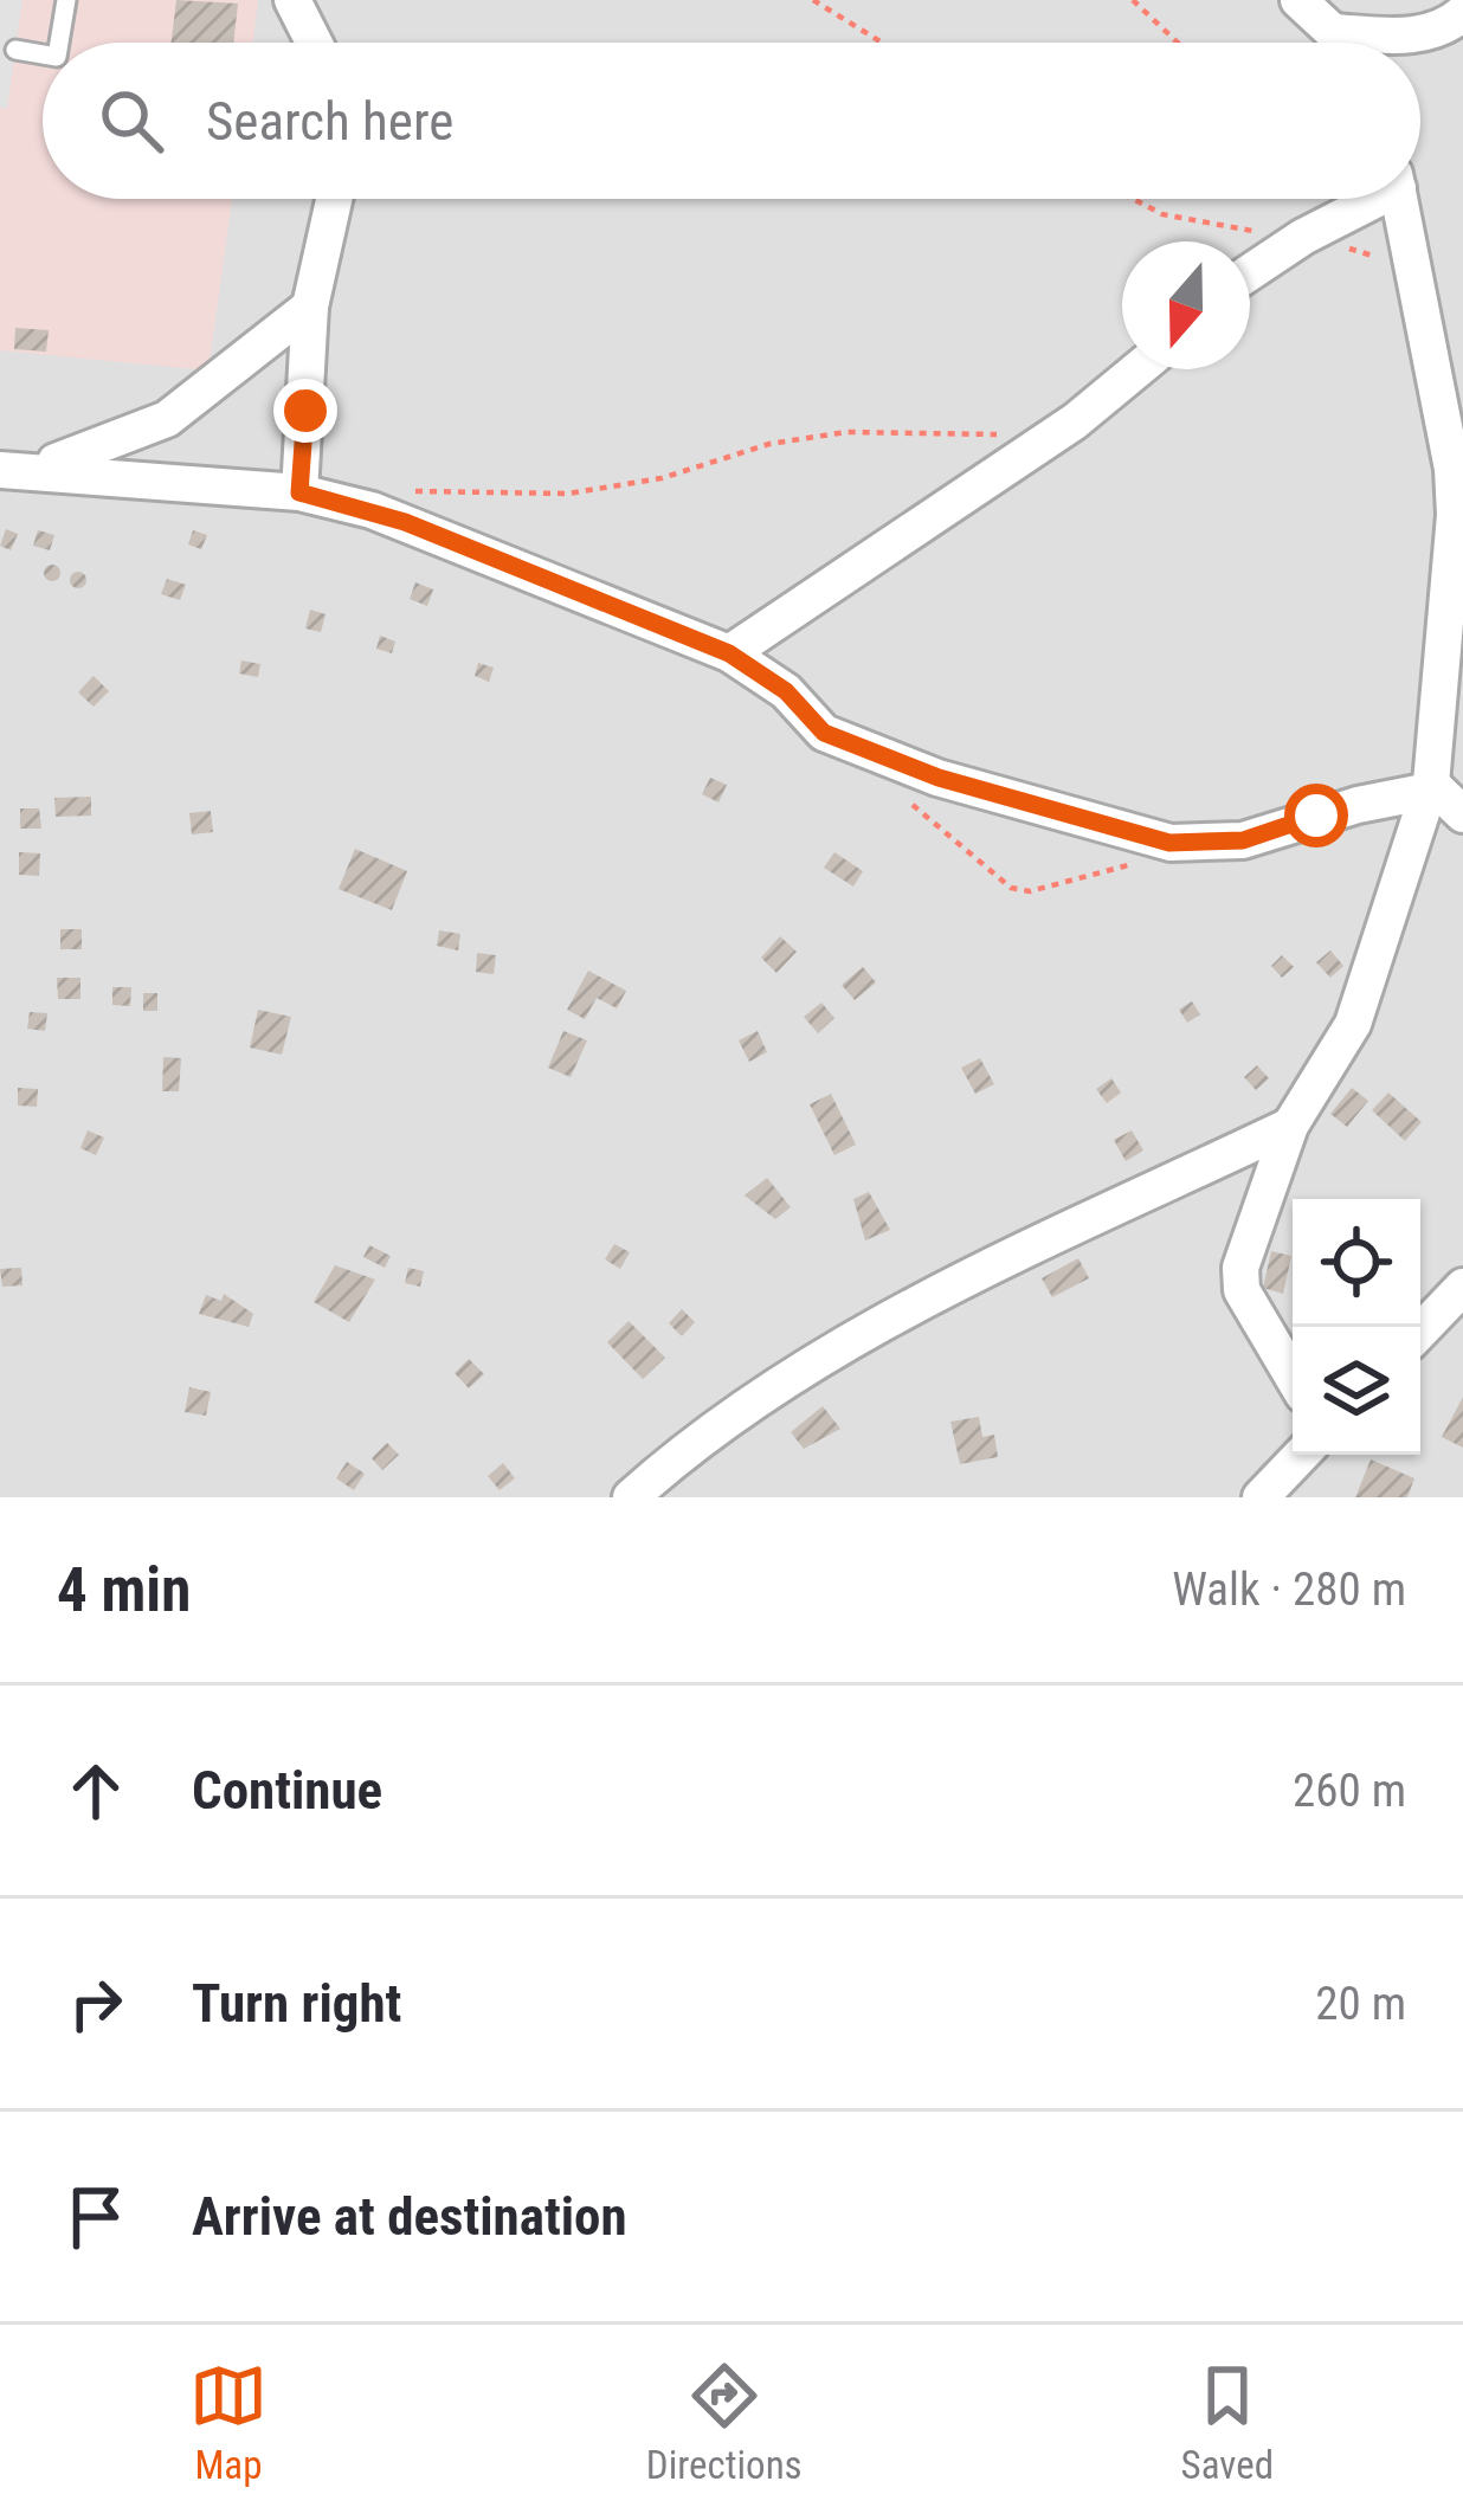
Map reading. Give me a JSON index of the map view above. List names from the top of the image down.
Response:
{
  "north": "bottom",
  "page": {
    "search": "Search here",
    "heading": ["4 min", "Walk · 280 m"],
    "list": [
      ["Continue", "260 m"],
      ["Turn right", "20 m"],
      "Arrive at destination"
    ],
    "nav": ["Map", "Directions", "Saved"]
  }
}
